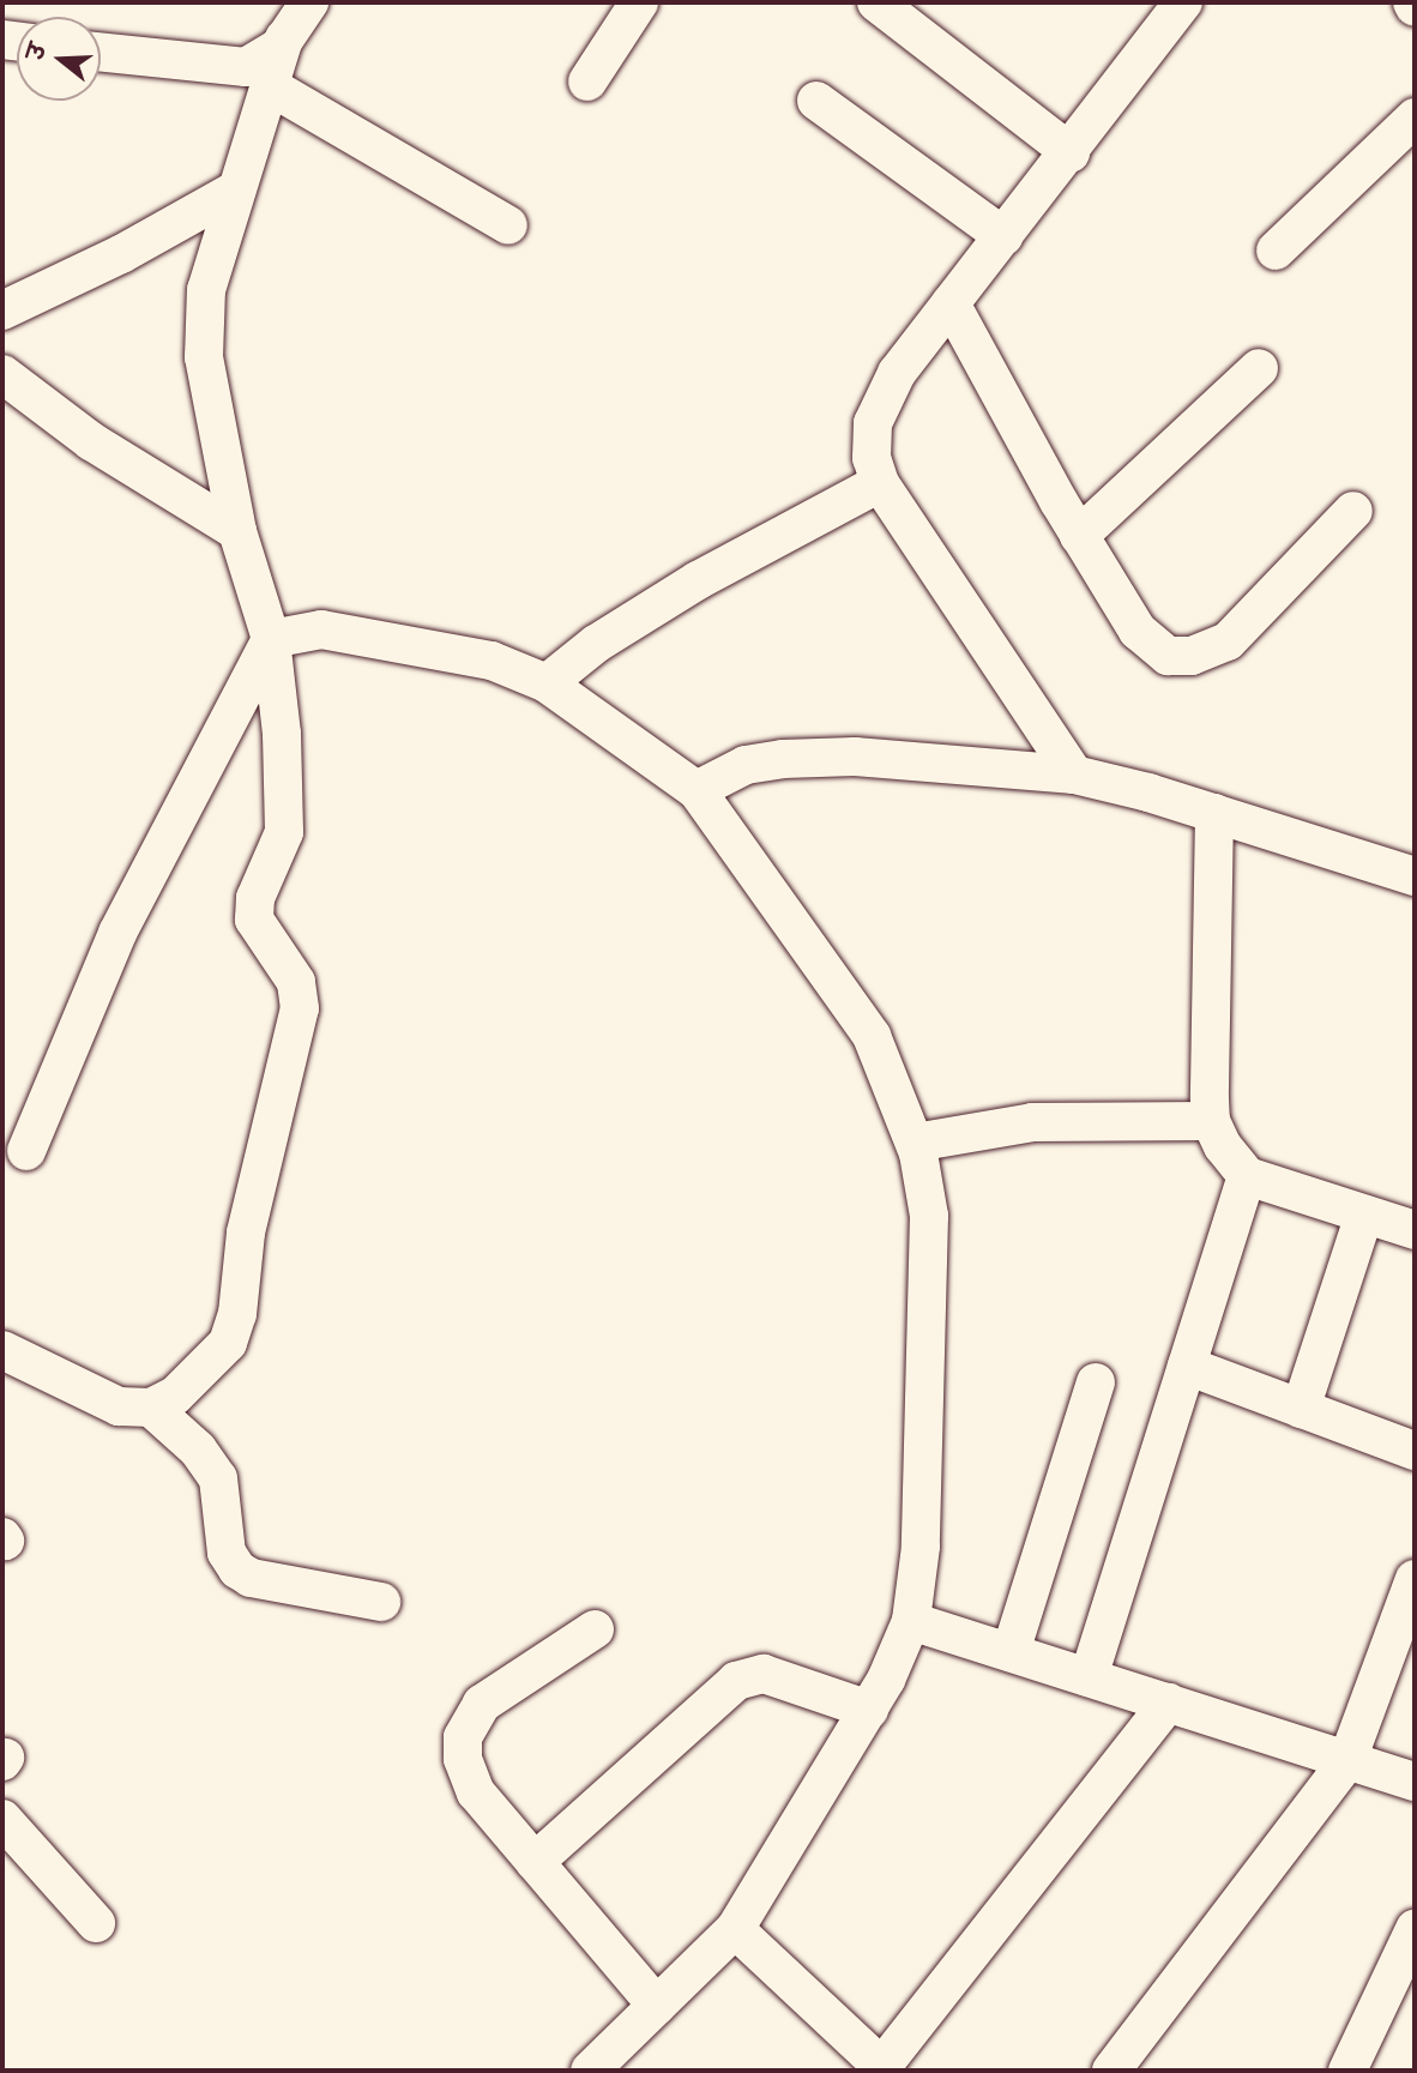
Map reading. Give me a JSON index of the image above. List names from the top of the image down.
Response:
{
  "north": "left"
}
